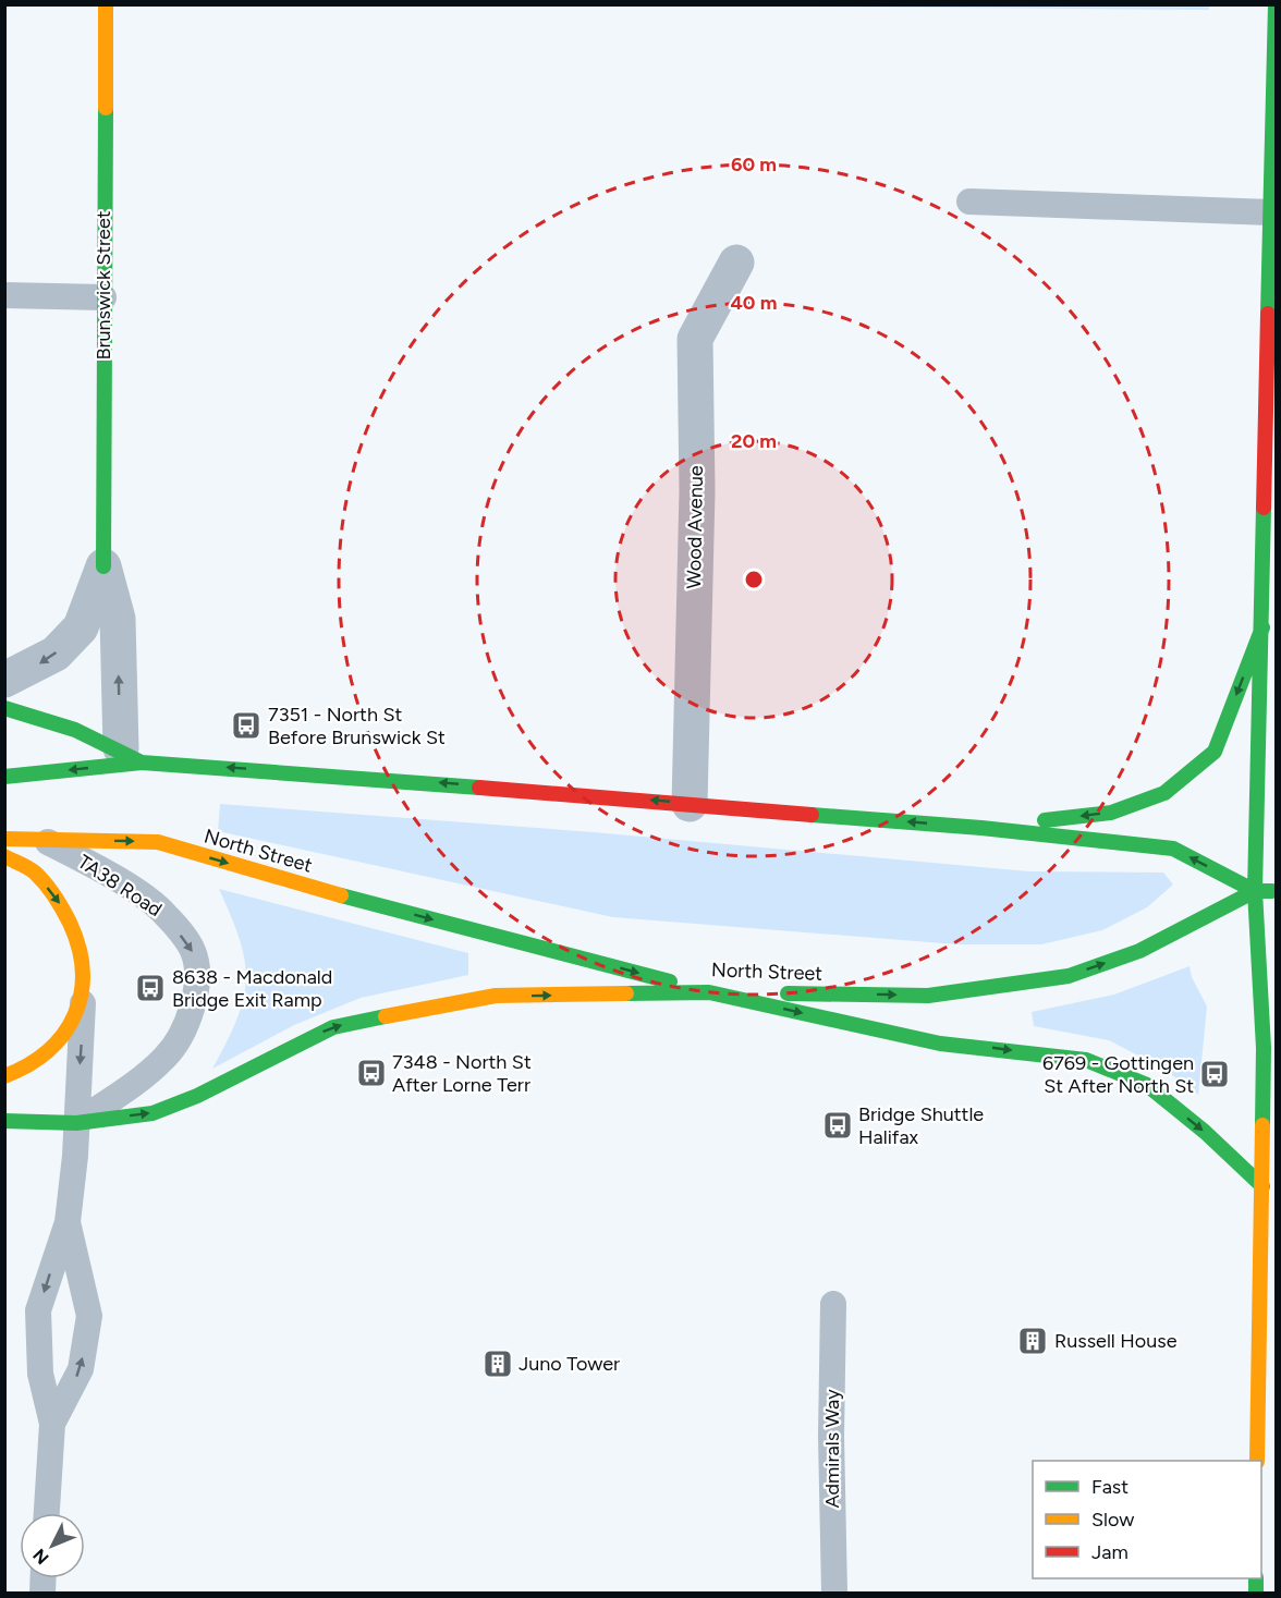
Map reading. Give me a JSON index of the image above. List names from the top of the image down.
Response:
{
  "streets": {
    "main road": ["Brunswick Street", "North Street"],
    "street": ["Wood Avenue"],
    "lane": ["TA38 Road", "Admirals Way"]
  },
  "crossings": [
    ["Brunswick Street", "North Street"],
    ["Wood Avenue", "North Street"],
    ["North Street", "TA38 Road"]
  ],
  "places": {
    "bus stop": [
      "7351 - North St Before Brunswick St",
      "8638 - Macdonald Bridge Exit Ramp",
      "7348 - North St After Lorne Terr",
      "6769 - Gottingen St After North St",
      "Bridge Shuttle Halifax"
    ],
    "building": ["Russell House", "Juno Tower"]
  },
  "legend": ["Fast", "Slow", "Jam"],
  "north": "bottom left",
  "rings": ["60 m", "40 m", "20 m"]
}
